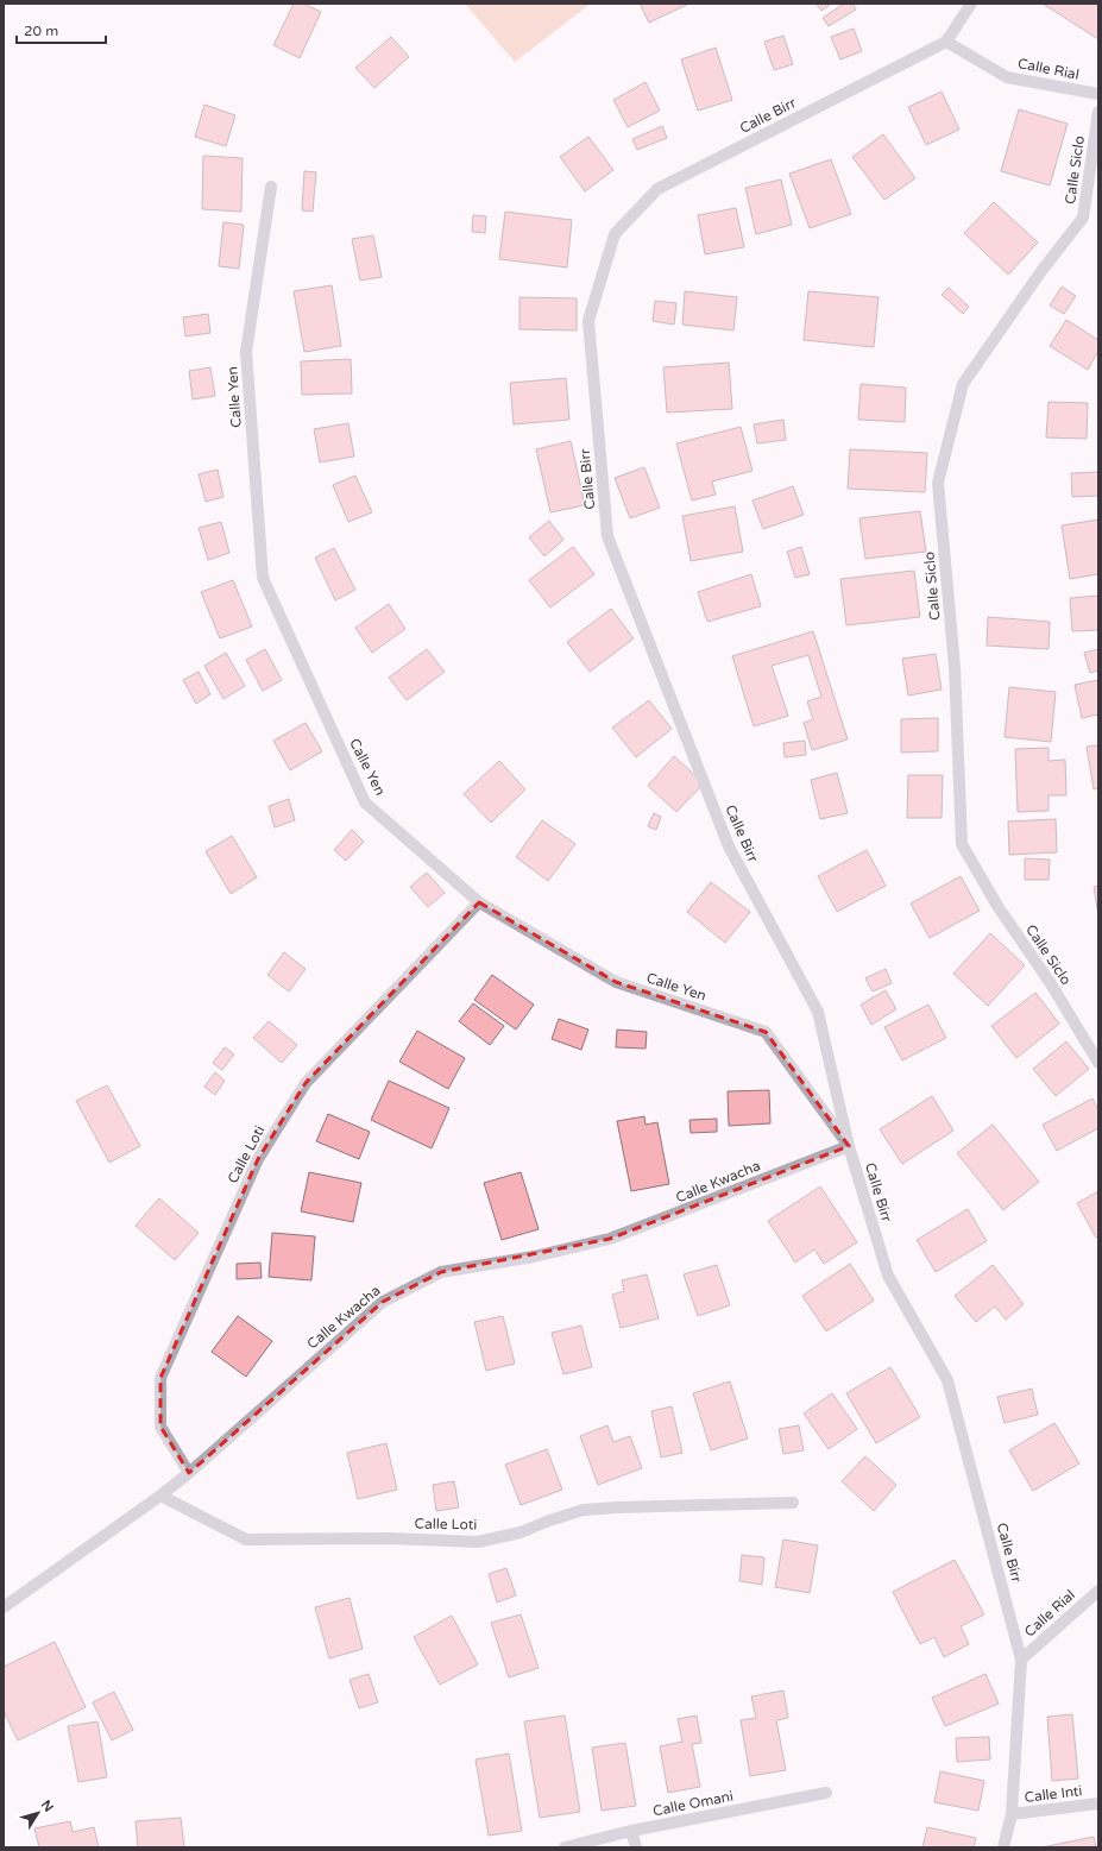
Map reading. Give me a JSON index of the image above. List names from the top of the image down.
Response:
{
  "streets": {
    "street": [
      "Calle Rial",
      "Calle Birr",
      "Calle Siclo",
      "Calle Yen",
      "Calle Loti",
      "Calle Kwacha",
      "Calle Inti",
      "Calle Omani"
    ]
  },
  "crossings": [
    ["Calle Rial", "Calle Birr"],
    ["Calle Birr", "Calle Yen"],
    ["Calle Birr", "Calle Kwacha"],
    ["Calle Birr", "Calle Inti"],
    ["Calle Yen", "Calle Loti"],
    ["Calle Yen", "Calle Kwacha"],
    ["Calle Loti", "Calle Kwacha"]
  ],
  "scale_bar": "20 m",
  "north": "top right"
}
